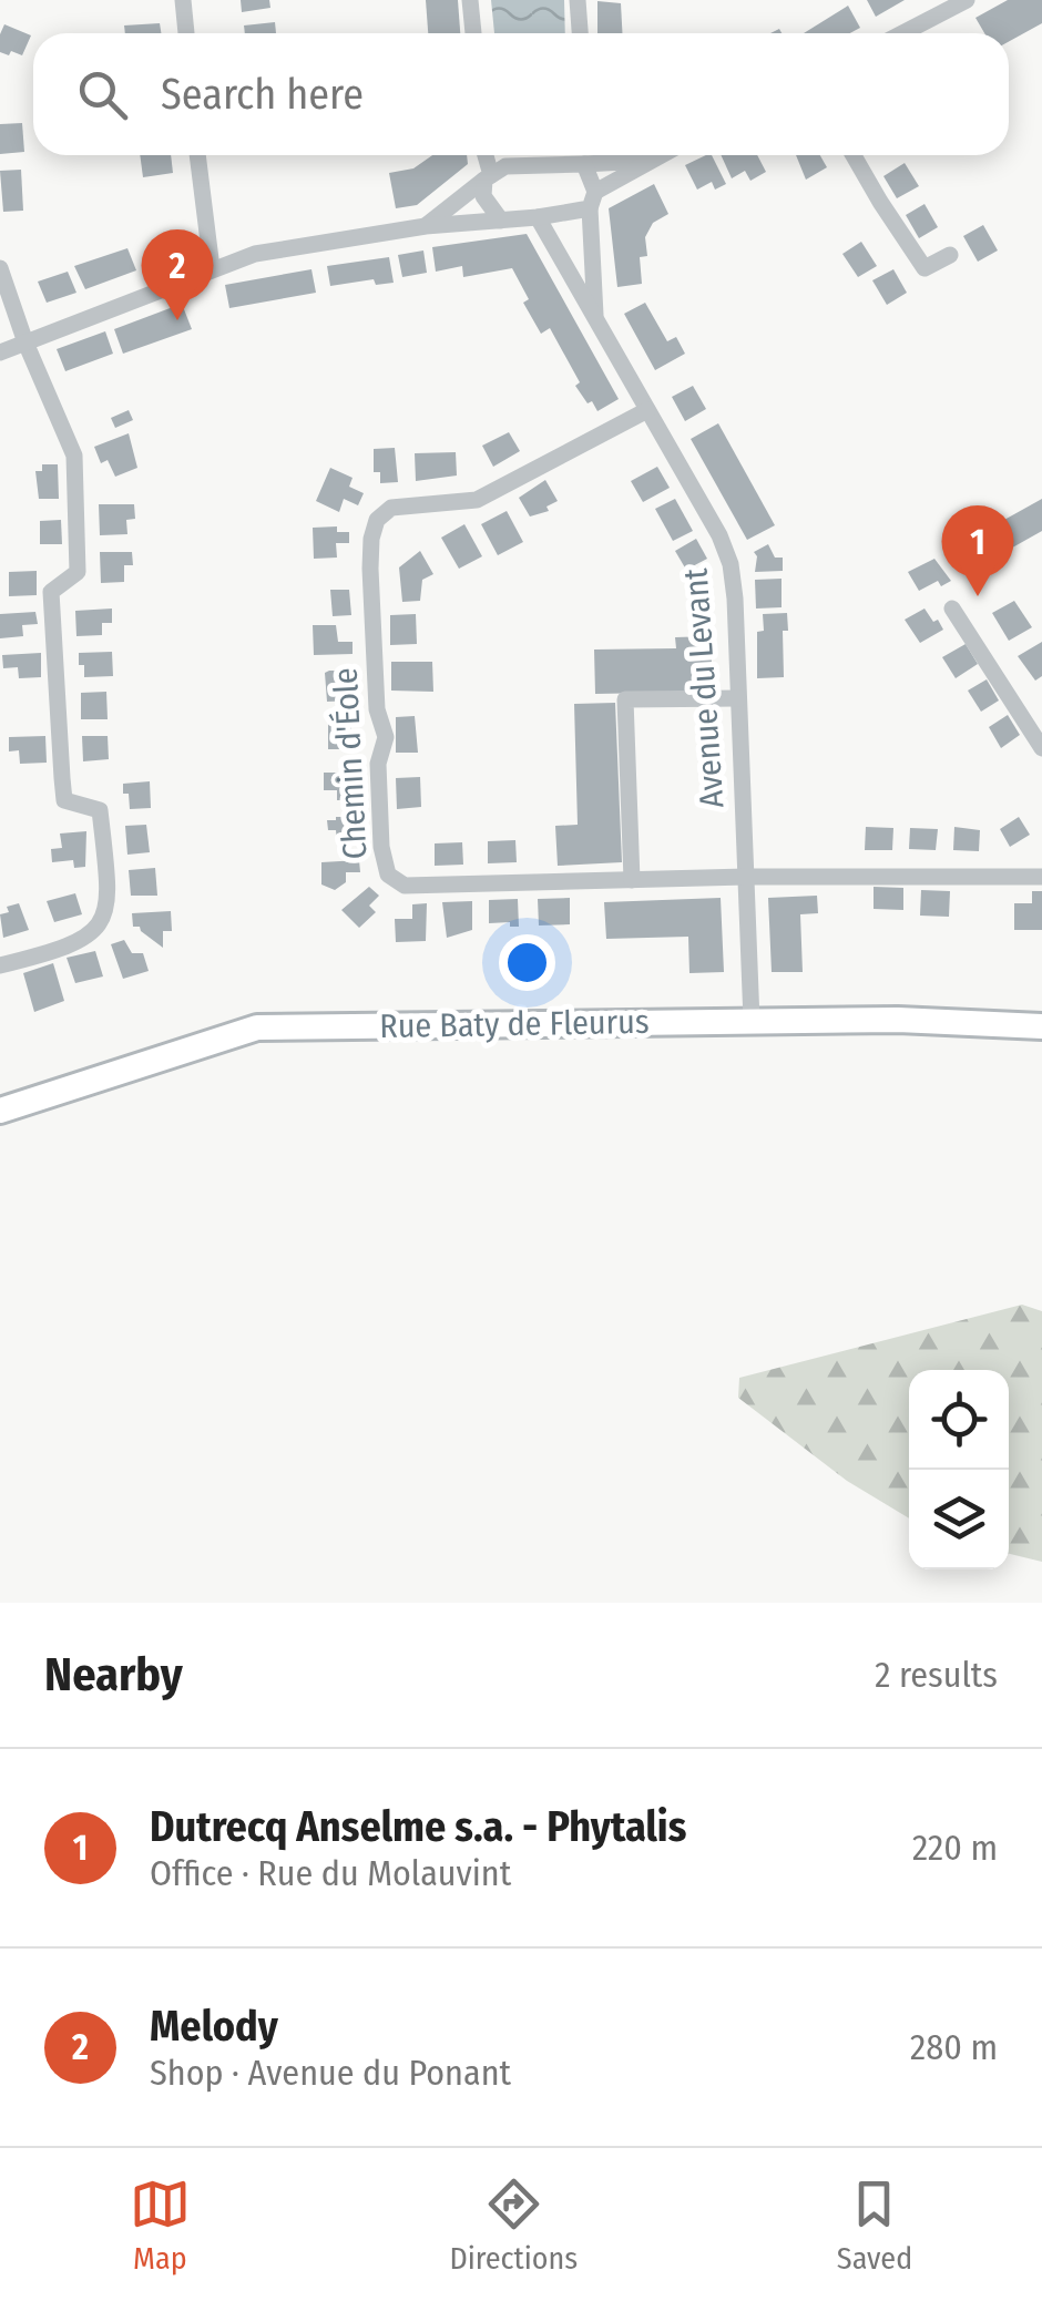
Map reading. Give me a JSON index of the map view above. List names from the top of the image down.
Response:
{
  "streets": {
    "street": ["Avenue du Levant", "Chemin d'Éole", "Rue Baty de Fleurus"]
  },
  "crossings": [
    ["Avenue du Levant", "Chemin d'Éole"],
    ["Avenue du Levant", "Rue Baty de Fleurus"]
  ],
  "page": {
    "search": "Search here",
    "pins": ["2", "1"],
    "heading": ["Nearby", "2 results"],
    "list": [
      {
        "mark": "1",
        "name": "Dutrecq Anselme s.a. - Phytalis",
        "note": "Office · Rue du Molauvint",
        "value": "220 m"
      },
      {
        "mark": "2",
        "name": "Melody",
        "note": "Shop · Avenue du Ponant",
        "value": "280 m"
      }
    ],
    "nav": ["Map", "Directions", "Saved"]
  }
}
